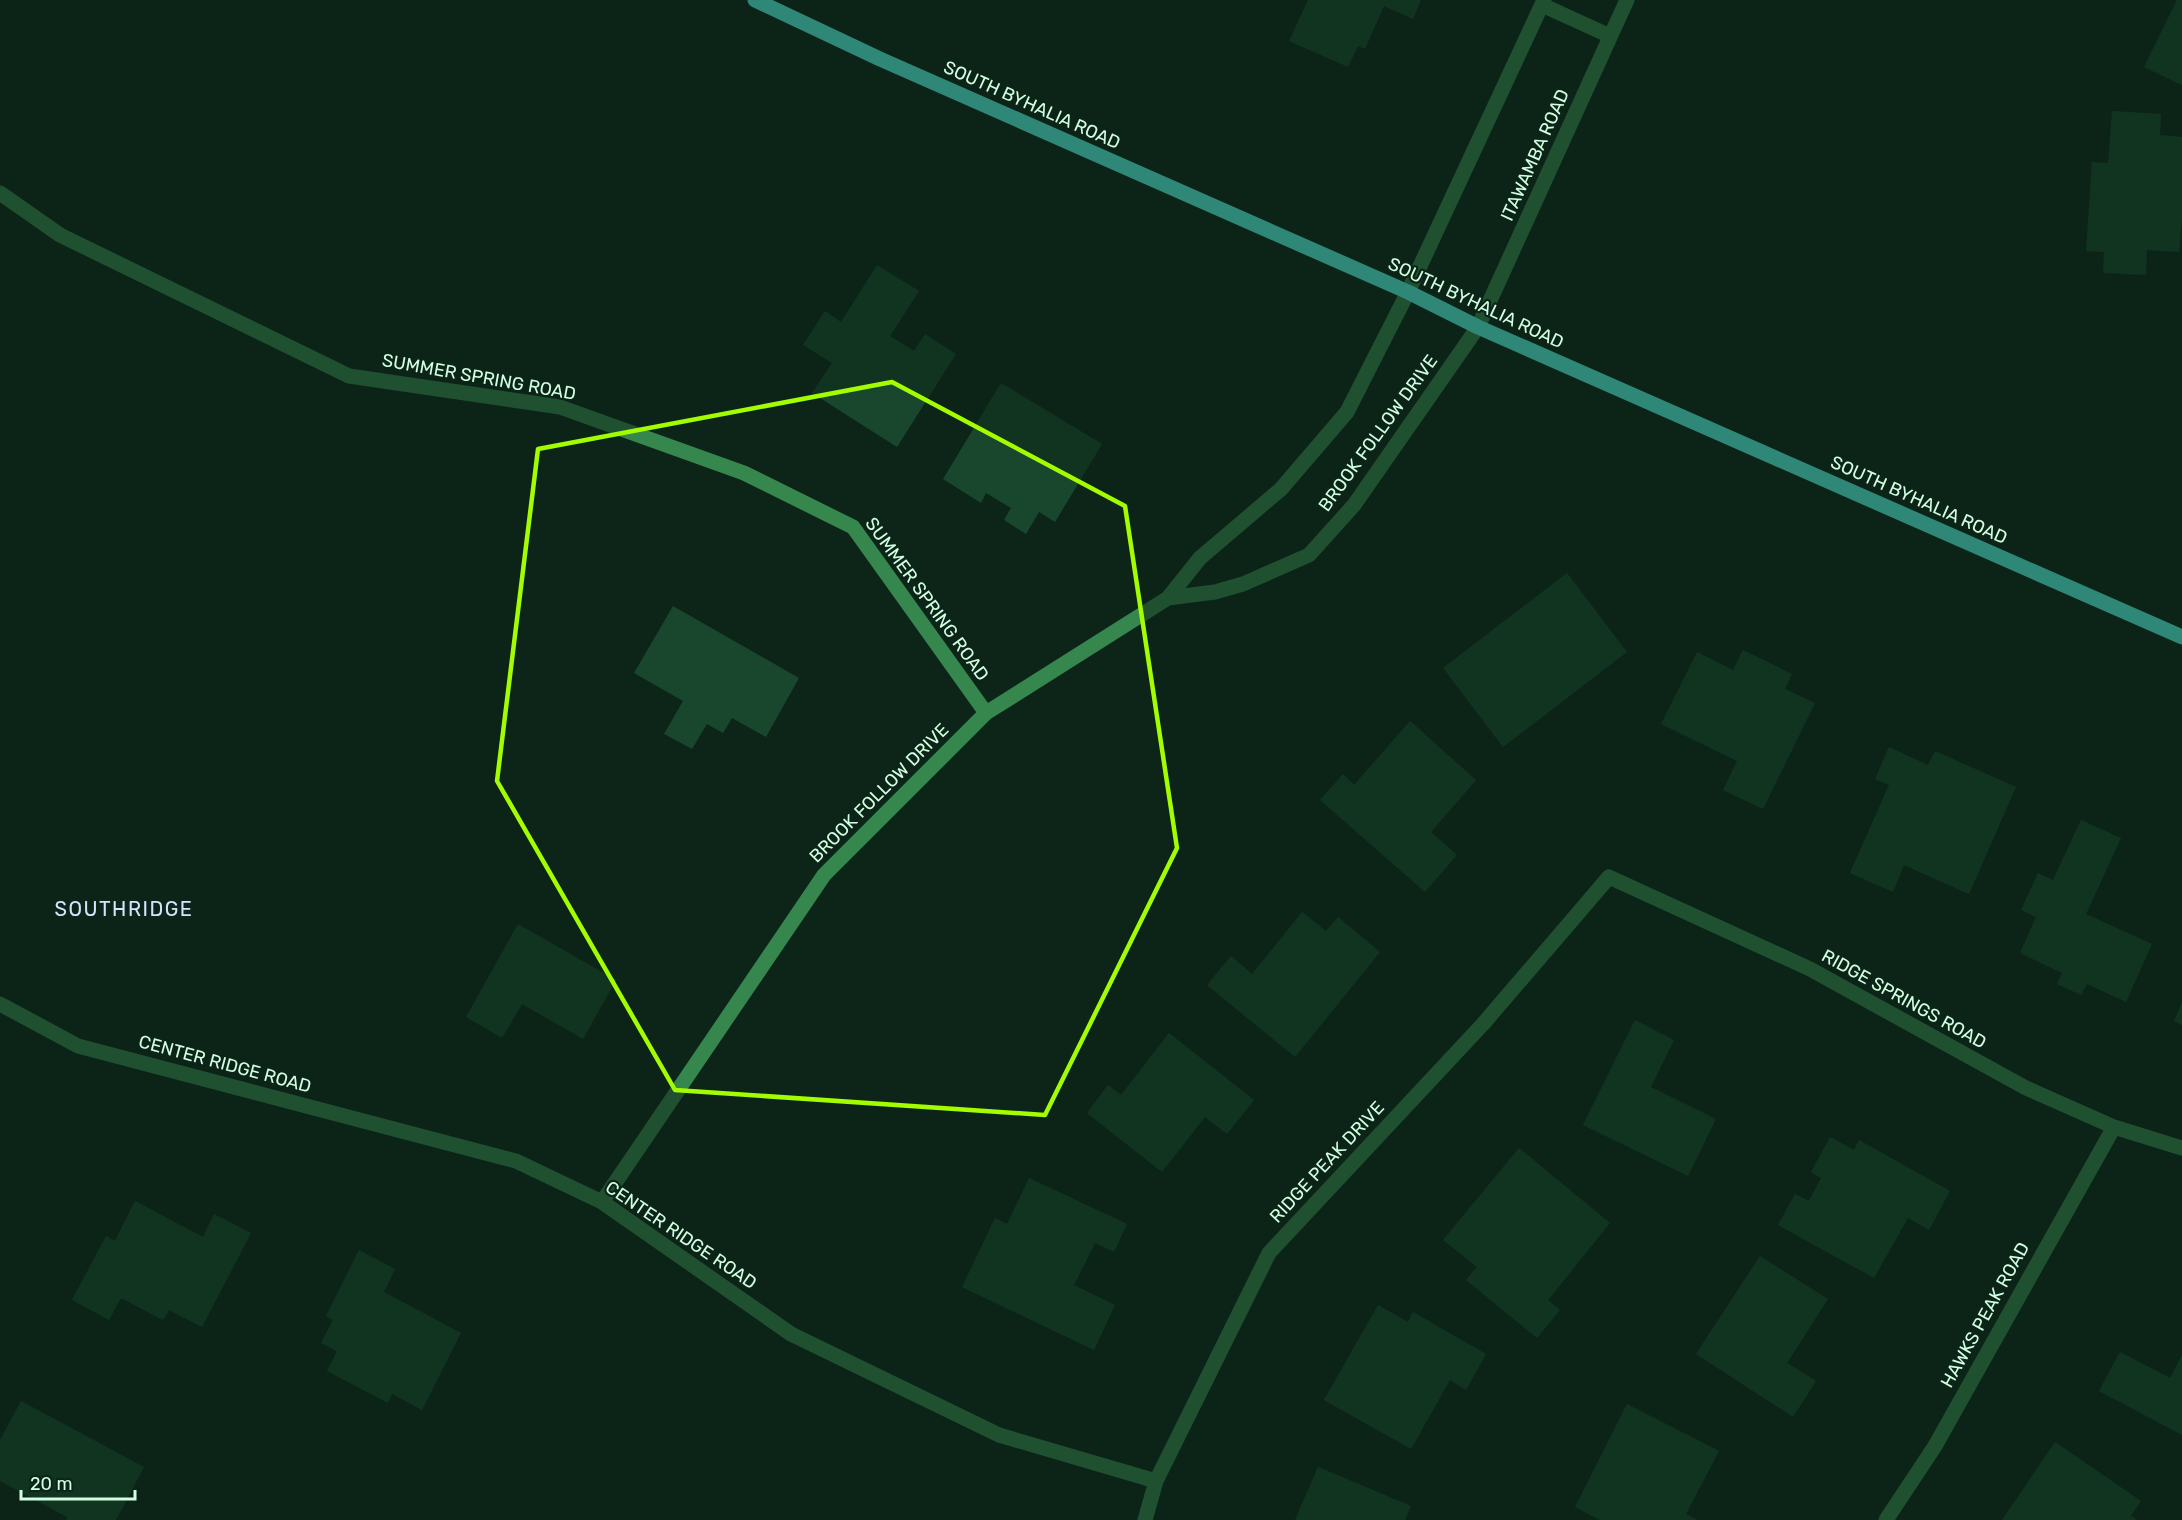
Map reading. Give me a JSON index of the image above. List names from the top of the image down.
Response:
{
  "streets": {
    "main road": ["SOUTH BYHALIA ROAD"],
    "street": [
      "ITAWAMBA ROAD",
      "SUMMER SPRING ROAD",
      "BROOK FOLLOW DRIVE",
      "RIDGE SPRINGS ROAD",
      "CENTER RIDGE ROAD",
      "RIDGE PEAK DRIVE",
      "HAWKS PEAK ROAD"
    ]
  },
  "crossings": [
    ["SOUTH BYHALIA ROAD", "ITAWAMBA ROAD"],
    ["SOUTH BYHALIA ROAD", "BROOK FOLLOW DRIVE"],
    ["ITAWAMBA ROAD", "BROOK FOLLOW DRIVE"],
    ["SUMMER SPRING ROAD", "BROOK FOLLOW DRIVE"],
    ["BROOK FOLLOW DRIVE", "CENTER RIDGE ROAD"],
    ["RIDGE SPRINGS ROAD", "RIDGE PEAK DRIVE"],
    ["RIDGE SPRINGS ROAD", "HAWKS PEAK ROAD"],
    ["CENTER RIDGE ROAD", "RIDGE PEAK DRIVE"]
  ],
  "districts": ["SOUTHRIDGE"],
  "scale_bar": "20 m"
}
